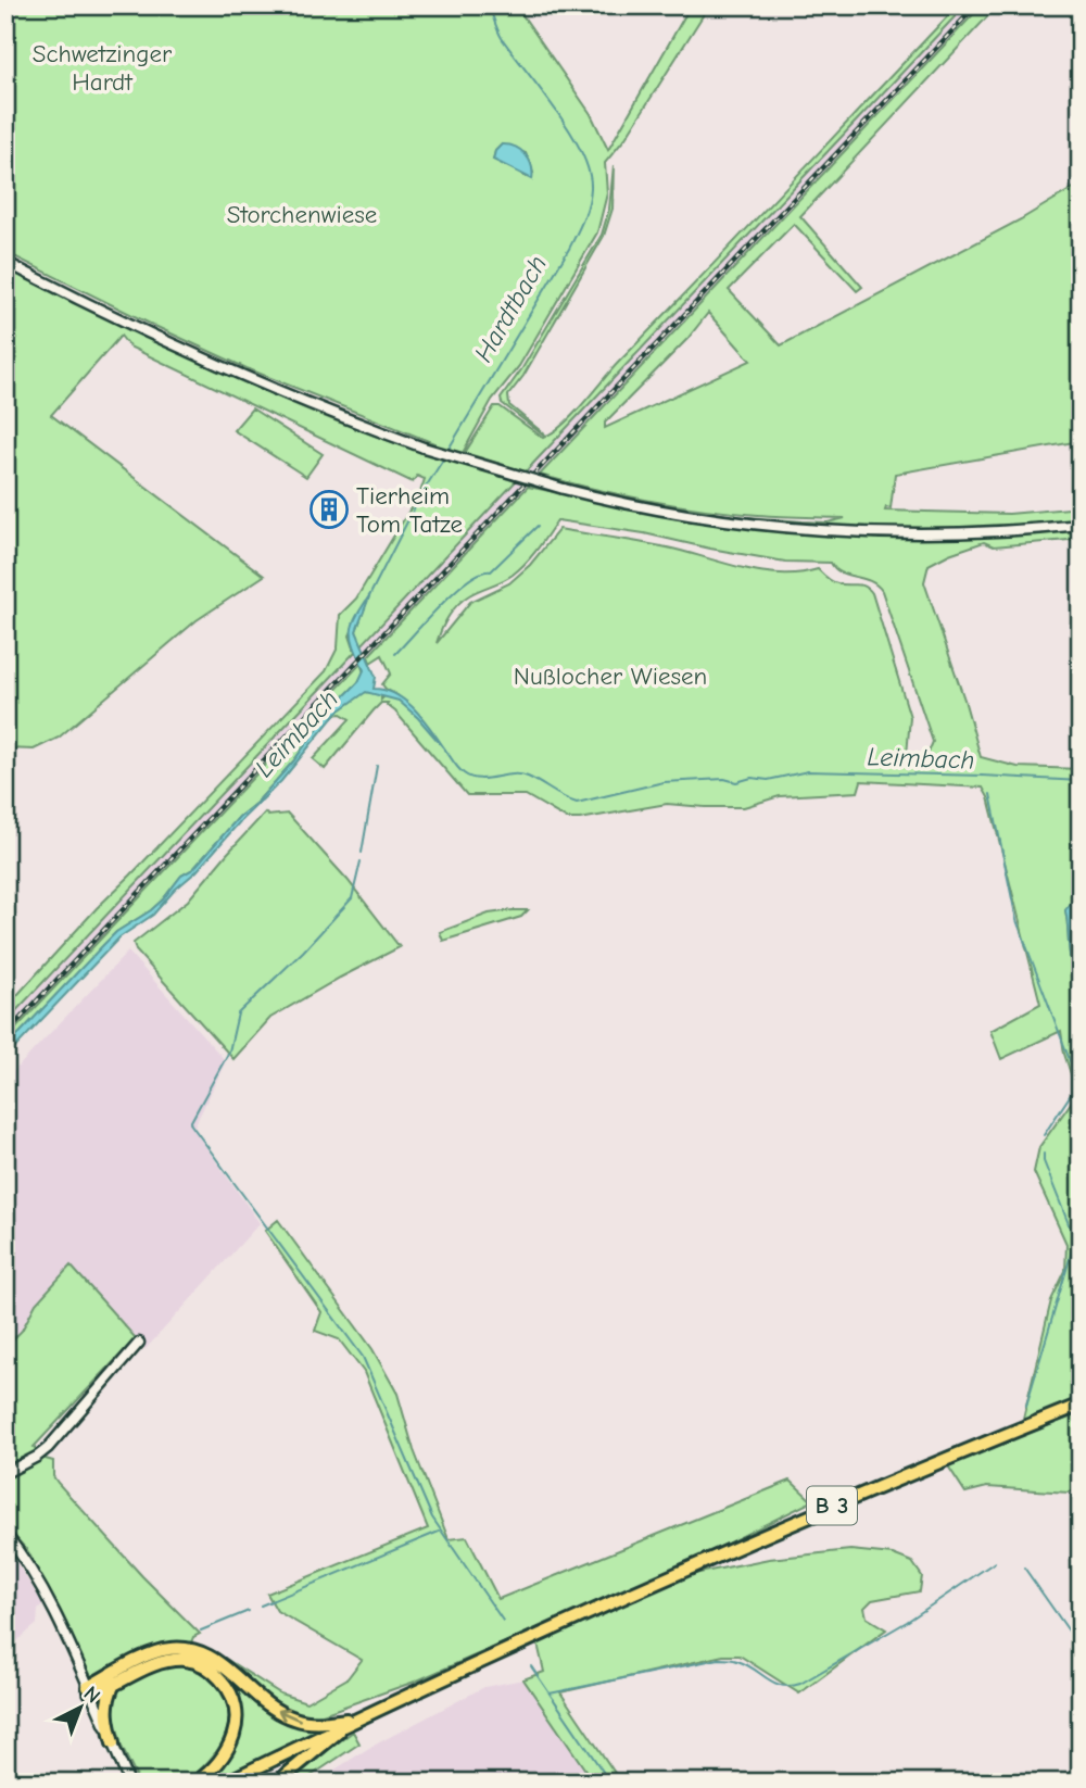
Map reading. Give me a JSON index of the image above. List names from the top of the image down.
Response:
{
  "streets": {
    "main road": ["B 3"]
  },
  "water": ["Hardtbach", "Leimbach"],
  "parks": ["Schwetzinger Hardt", "Storchenwiese", "Nußlocher Wiesen"],
  "places": {
    "building": ["Tierheim Tom Tatze"]
  },
  "north": "top right"
}
